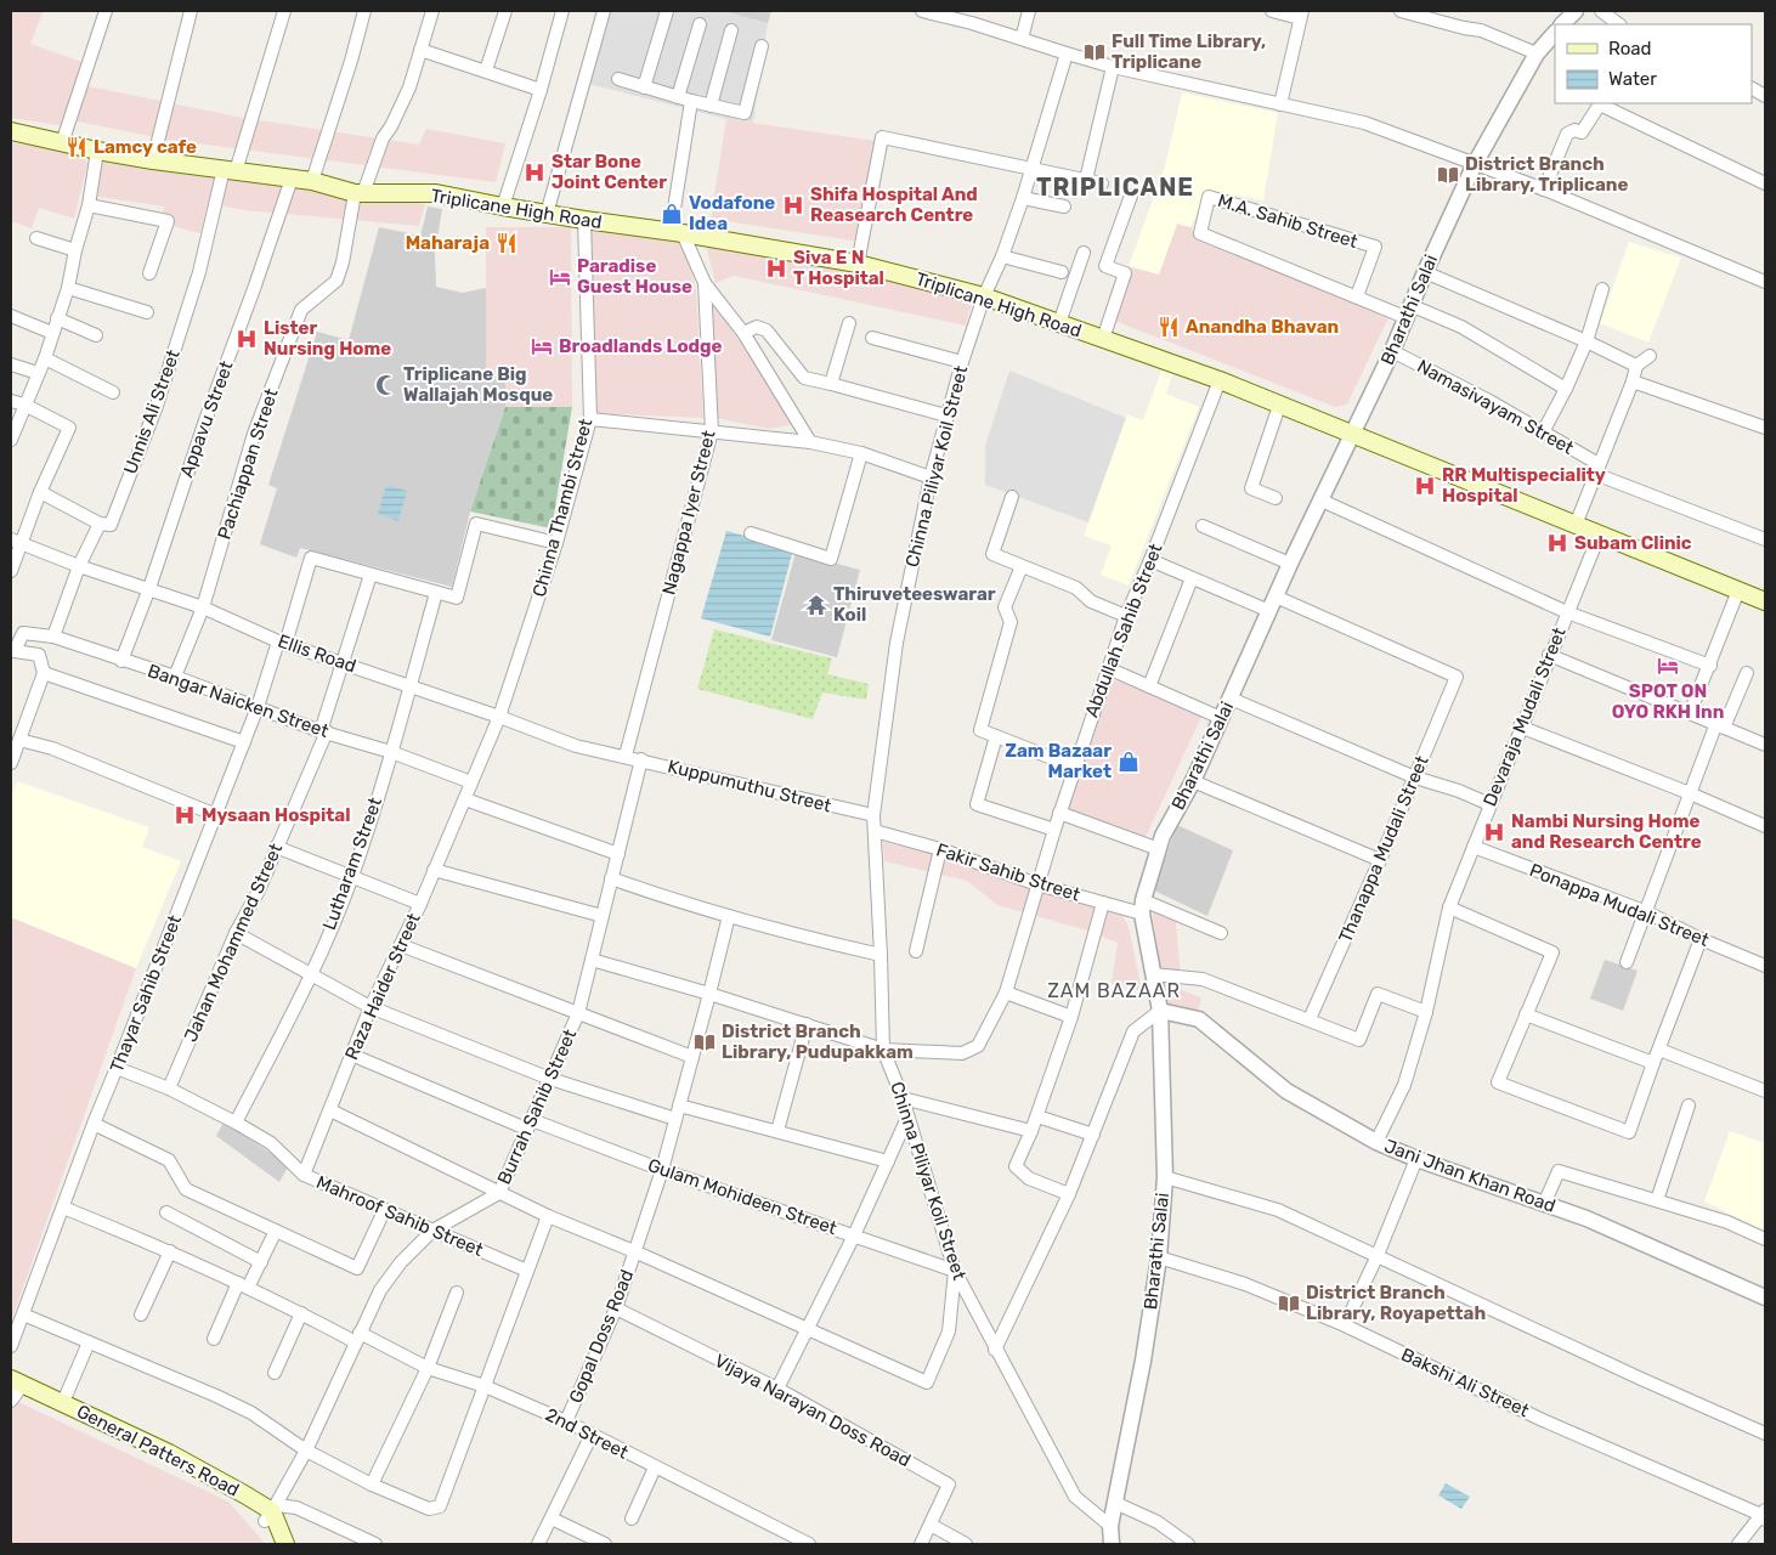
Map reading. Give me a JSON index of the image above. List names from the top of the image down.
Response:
{
  "streets": {
    "main road": ["Triplicane High Road", "General Patters Road"],
    "street": [
      "M.A. Sahib Street",
      "Bharathi Salai",
      "Namasivayam Street",
      "Unnis Ali Street",
      "Appavu Street",
      "Pachiappan Street",
      "Chinna Piliyar Koil Street",
      "Chinna Thambi Street",
      "Nagappa Iyer Street",
      "Abdullah Sahib Street",
      "Ellis Road",
      "Bangar Naicken Street",
      "Devaraja Mudali Street",
      "Kuppumuthu Street",
      "Thanappa Mudali Street",
      "Lutharam Street",
      "Fakir Sahib Street",
      "Ponappa Mudali Street",
      "Jahan Mohammed Street",
      "Raza Haider Street",
      "Thayar Sahib Street",
      "Burrah Sahib Street",
      "Jani Jhan Khan Road",
      "Gulam Mohideen Street",
      "Mahroof Sahib Street",
      "Gopal Doss Road",
      "Bakshi Ali Street",
      "Vijaya Narayan Doss Road",
      "2nd Street"
    ]
  },
  "crossings": [
    ["Triplicane High Road", "Bharathi Salai"],
    ["Triplicane High Road", "Unnis Ali Street"],
    ["Triplicane High Road", "Appavu Street"],
    ["Triplicane High Road", "Pachiappan Street"],
    ["Triplicane High Road", "Chinna Piliyar Koil Street"],
    ["Triplicane High Road", "Chinna Thambi Street"],
    ["Triplicane High Road", "Nagappa Iyer Street"],
    ["Triplicane High Road", "Abdullah Sahib Street"],
    ["Triplicane High Road", "Devaraja Mudali Street"],
    ["M.A. Sahib Street", "Bharathi Salai"],
    ["Bharathi Salai", "Namasivayam Street"],
    ["Bharathi Salai", "Chinna Piliyar Koil Street"],
    ["Bharathi Salai", "Thanappa Mudali Street"],
    ["Bharathi Salai", "Fakir Sahib Street"],
    ["Bharathi Salai", "Jani Jhan Khan Road"],
    ["Bharathi Salai", "Bakshi Ali Street"],
    ["Unnis Ali Street", "Ellis Road"],
    ["Unnis Ali Street", "Bangar Naicken Street"],
    ["Appavu Street", "Ellis Road"],
    ["Appavu Street", "Bangar Naicken Street"],
    ["Pachiappan Street", "Ellis Road"],
    ["Pachiappan Street", "Bangar Naicken Street"],
    ["Chinna Piliyar Koil Street", "Abdullah Sahib Street"],
    ["Chinna Piliyar Koil Street", "Kuppumuthu Street"],
    ["Chinna Piliyar Koil Street", "Fakir Sahib Street"],
    ["Chinna Piliyar Koil Street", "Gulam Mohideen Street"],
    ["Chinna Thambi Street", "Ellis Road"],
    ["Chinna Thambi Street", "Bangar Naicken Street"],
    ["Chinna Thambi Street", "Raza Haider Street"],
    ["Nagappa Iyer Street", "Ellis Road"],
    ["Nagappa Iyer Street", "Kuppumuthu Street"],
    ["Abdullah Sahib Street", "Fakir Sahib Street"],
    ["Abdullah Sahib Street", "Burrah Sahib Street"],
    ["Abdullah Sahib Street", "Gopal Doss Road"],
    ["Ellis Road", "Kuppumuthu Street"],
    ["Ellis Road", "Lutharam Street"],
    ["Ellis Road", "Jahan Mohammed Street"],
    ["Ellis Road", "Thayar Sahib Street"],
    ["Bangar Naicken Street", "Lutharam Street"],
    ["Bangar Naicken Street", "Jahan Mohammed Street"],
    ["Bangar Naicken Street", "Raza Haider Street"],
    ["Bangar Naicken Street", "Thayar Sahib Street"],
    ["Devaraja Mudali Street", "Ponappa Mudali Street"],
    ["Devaraja Mudali Street", "Jani Jhan Khan Road"],
    ["Kuppumuthu Street", "Burrah Sahib Street"],
    ["Lutharam Street", "Mahroof Sahib Street"],
    ["Jahan Mohammed Street", "Thayar Sahib Street"],
    ["Jahan Mohammed Street", "Mahroof Sahib Street"],
    ["Raza Haider Street", "Gulam Mohideen Street"],
    ["Raza Haider Street", "Mahroof Sahib Street"],
    ["Thayar Sahib Street", "Mahroof Sahib Street"],
    ["Thayar Sahib Street", "2nd Street"],
    ["Burrah Sahib Street", "Gulam Mohideen Street"],
    ["Burrah Sahib Street", "Mahroof Sahib Street"],
    ["Burrah Sahib Street", "2nd Street"],
    ["Burrah Sahib Street", "General Patters Road"],
    ["Gulam Mohideen Street", "Gopal Doss Road"],
    ["Gopal Doss Road", "Vijaya Narayan Doss Road"],
    ["Gopal Doss Road", "2nd Street"]
  ],
  "districts": ["TRIPLICANE", "ZAM BAZAAR"],
  "places": {
    "library": [
      "Full Time Library, Triplicane",
      "District Branch Library, Triplicane",
      "District Branch Library, Pudupakkam",
      "District Branch Library, Royapettah"
    ],
    "restaurant": ["Lamcy cafe", "Maharaja", "Anandha Bhavan"],
    "hospital": [
      "Star Bone Joint Center",
      "Shifa Hospital And Reasearch Centre",
      "Siva E N T Hospital",
      "Lister Nursing Home",
      "RR Multispeciality Hospital",
      "Subam Clinic",
      "Mysaan Hospital",
      "Nambi Nursing Home and Research Centre"
    ],
    "shop": ["Vodafone Idea", "Zam Bazaar Market"],
    "hotel": ["Paradise Guest House", "Broadlands Lodge", "SPOT ON OYO RKH Inn"],
    "mosque": ["Triplicane Big Wallajah Mosque"],
    "temple": ["Thiruveteeswarar Koil"]
  },
  "legend": ["Road", "Water"]
}
